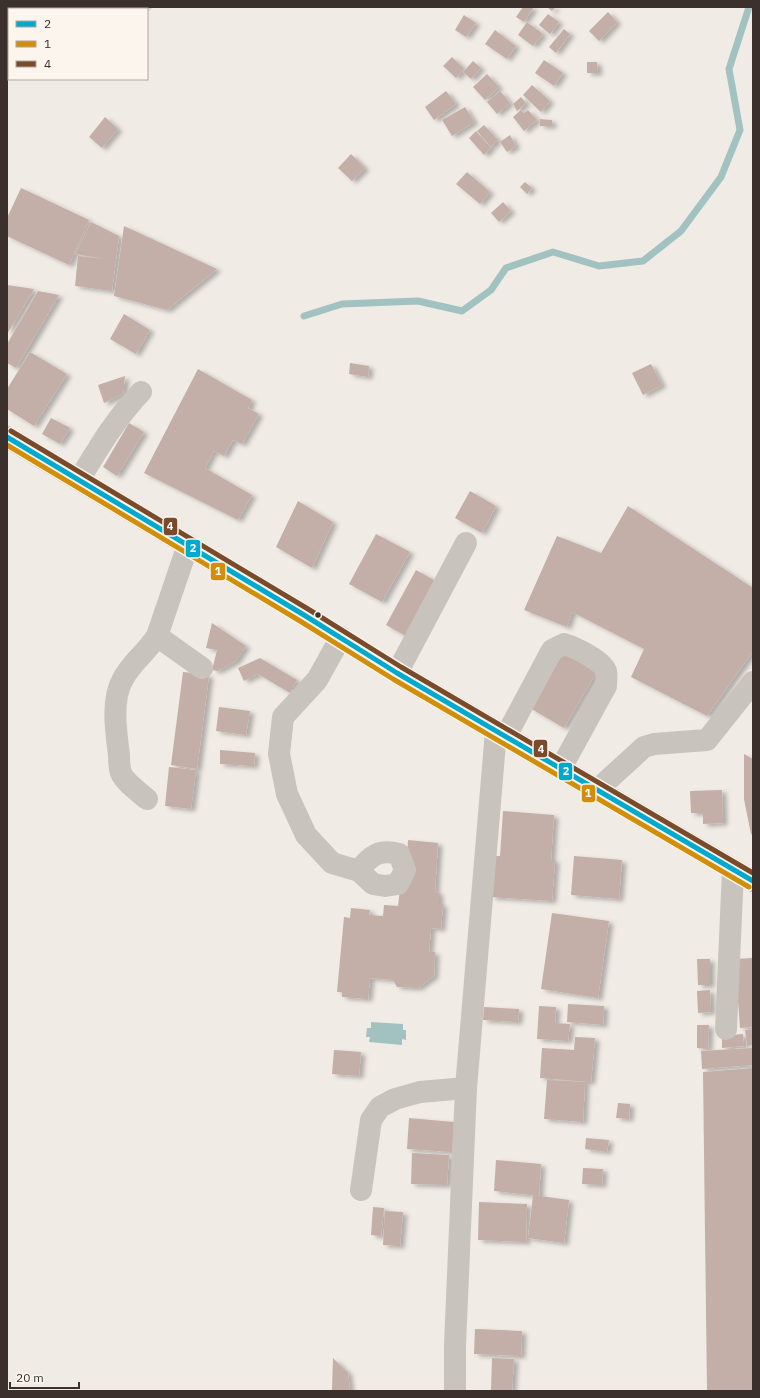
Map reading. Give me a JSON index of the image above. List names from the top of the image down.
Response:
{
  "lines": ["transit line 4", "transit line 2", "transit line 1"],
  "legend": ["2", "1", "4"],
  "scale_bar": "20 m"
}
